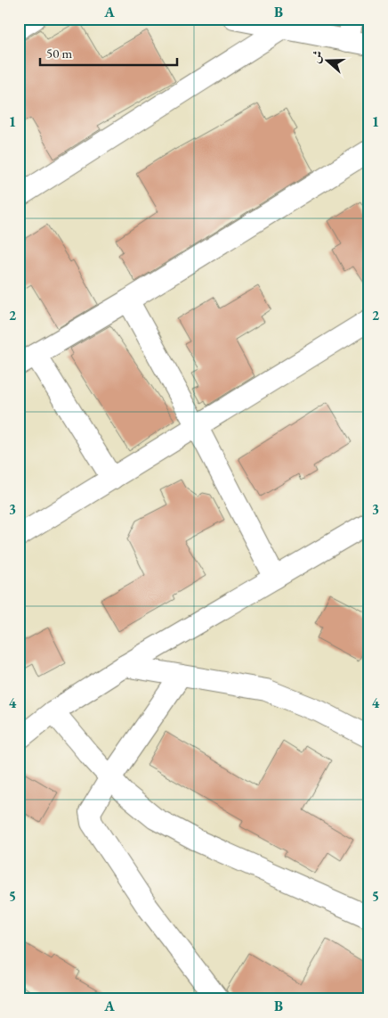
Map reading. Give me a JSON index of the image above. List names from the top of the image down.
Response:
{
  "scale_bar": "50 m",
  "north": "left",
  "grid": {
    "columns": ["A", "B"],
    "rows": [
      "1",
      "2",
      "3",
      "4",
      "5"
    ]
  }
}
